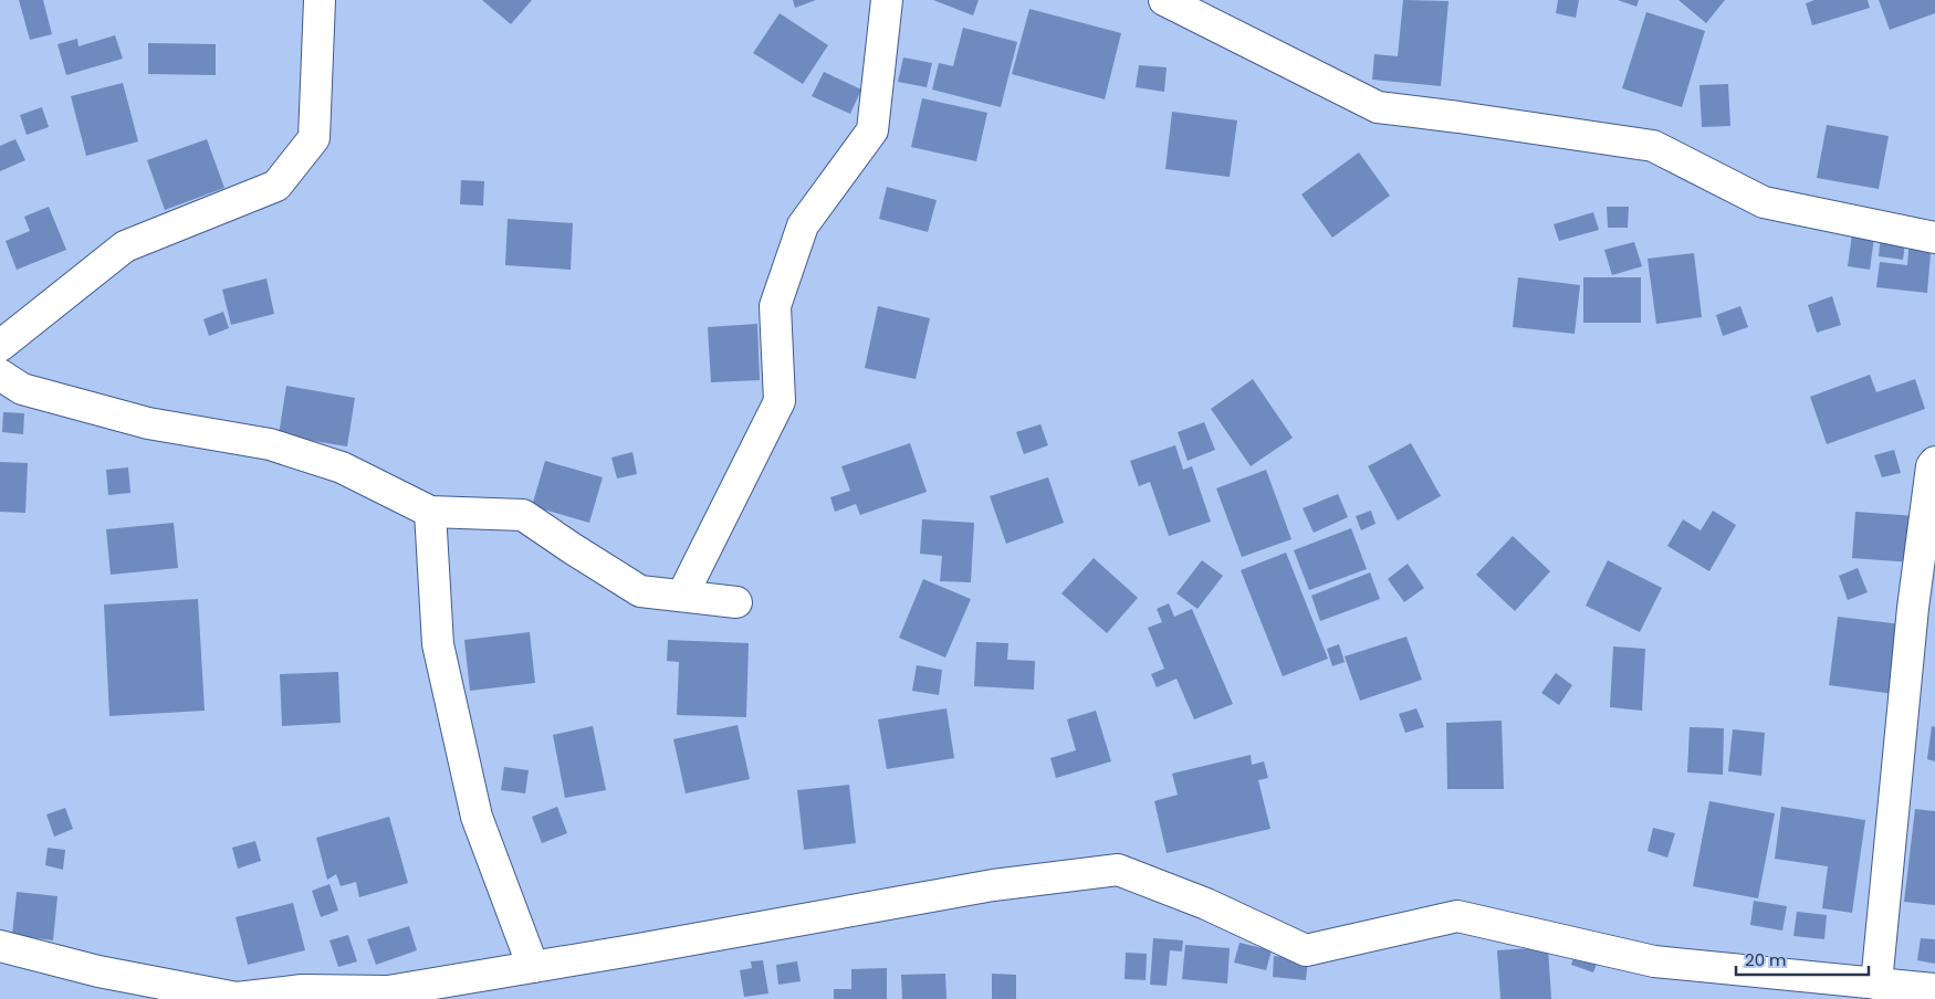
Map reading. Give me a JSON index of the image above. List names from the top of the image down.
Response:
{
  "scale_bar": "20 m"
}
